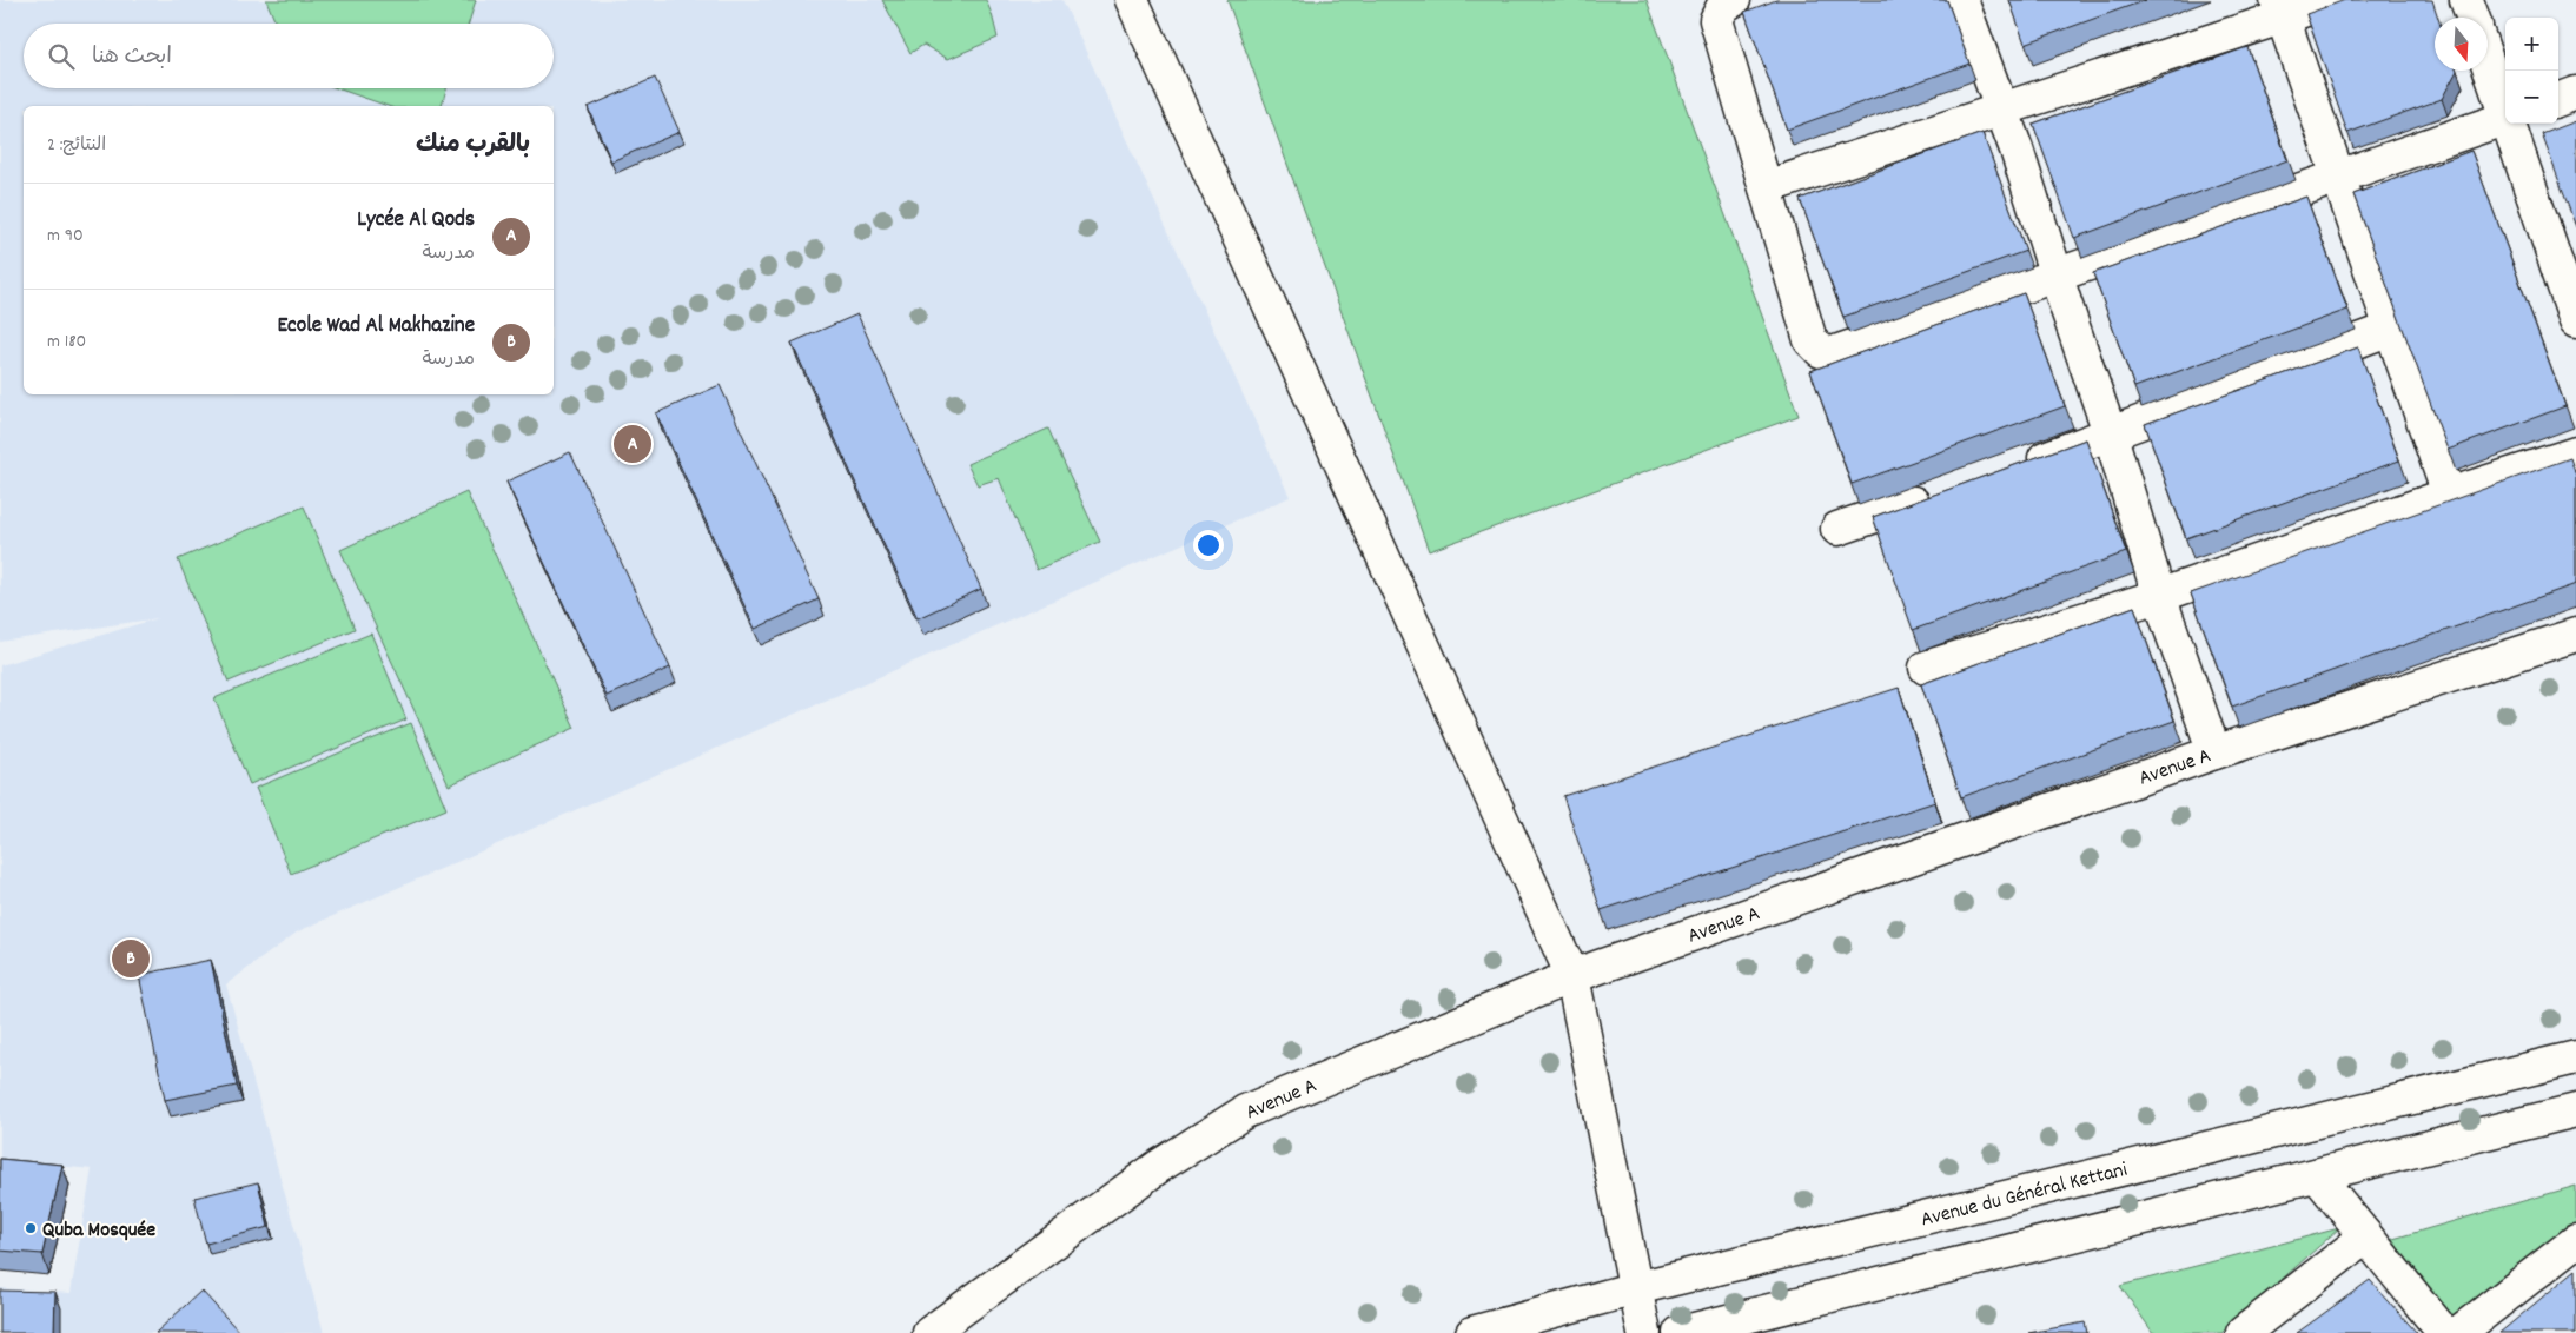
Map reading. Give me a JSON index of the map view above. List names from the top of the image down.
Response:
{
  "streets": {
    "street": ["Avenue A", "Avenue du Général Kettani"]
  },
  "places": ["Quba Mosquée"],
  "north": "bottom",
  "page": {
    "map_buttons": ["+", "−"],
    "search": "ابحث هنا",
    "heading": ["بالقرب منك", "النتائج: 2"],
    "list": [
      {
        "mark": "A",
        "name": "Lycée Al Qods",
        "note": "مدرسة",
        "value": "90 m"
      },
      {
        "mark": "B",
        "name": "Ecole Wad Al Makhazine",
        "note": "مدرسة",
        "value": "180 m"
      }
    ],
    "pins": ["A", "B"]
  }
}
